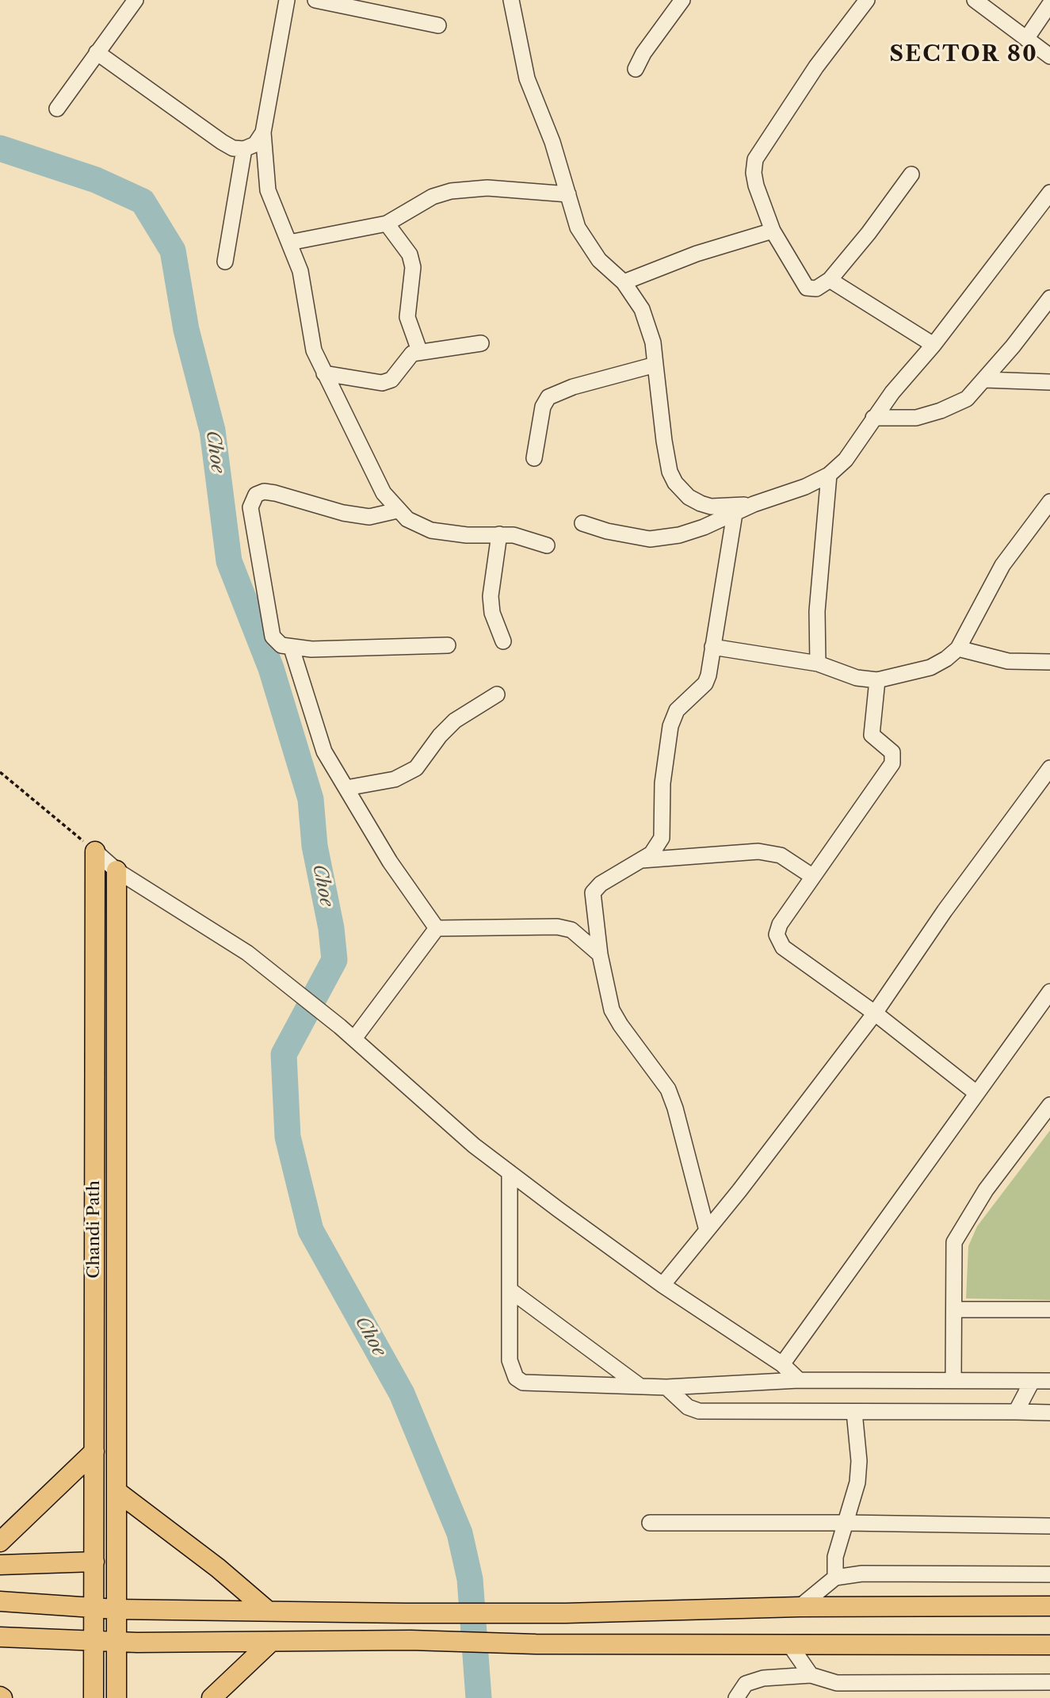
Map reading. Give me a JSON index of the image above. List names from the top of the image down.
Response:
{
  "streets": {
    "main road": ["Chandi Path"]
  },
  "districts": ["SECTOR 80"],
  "water": ["Choe"]
}
